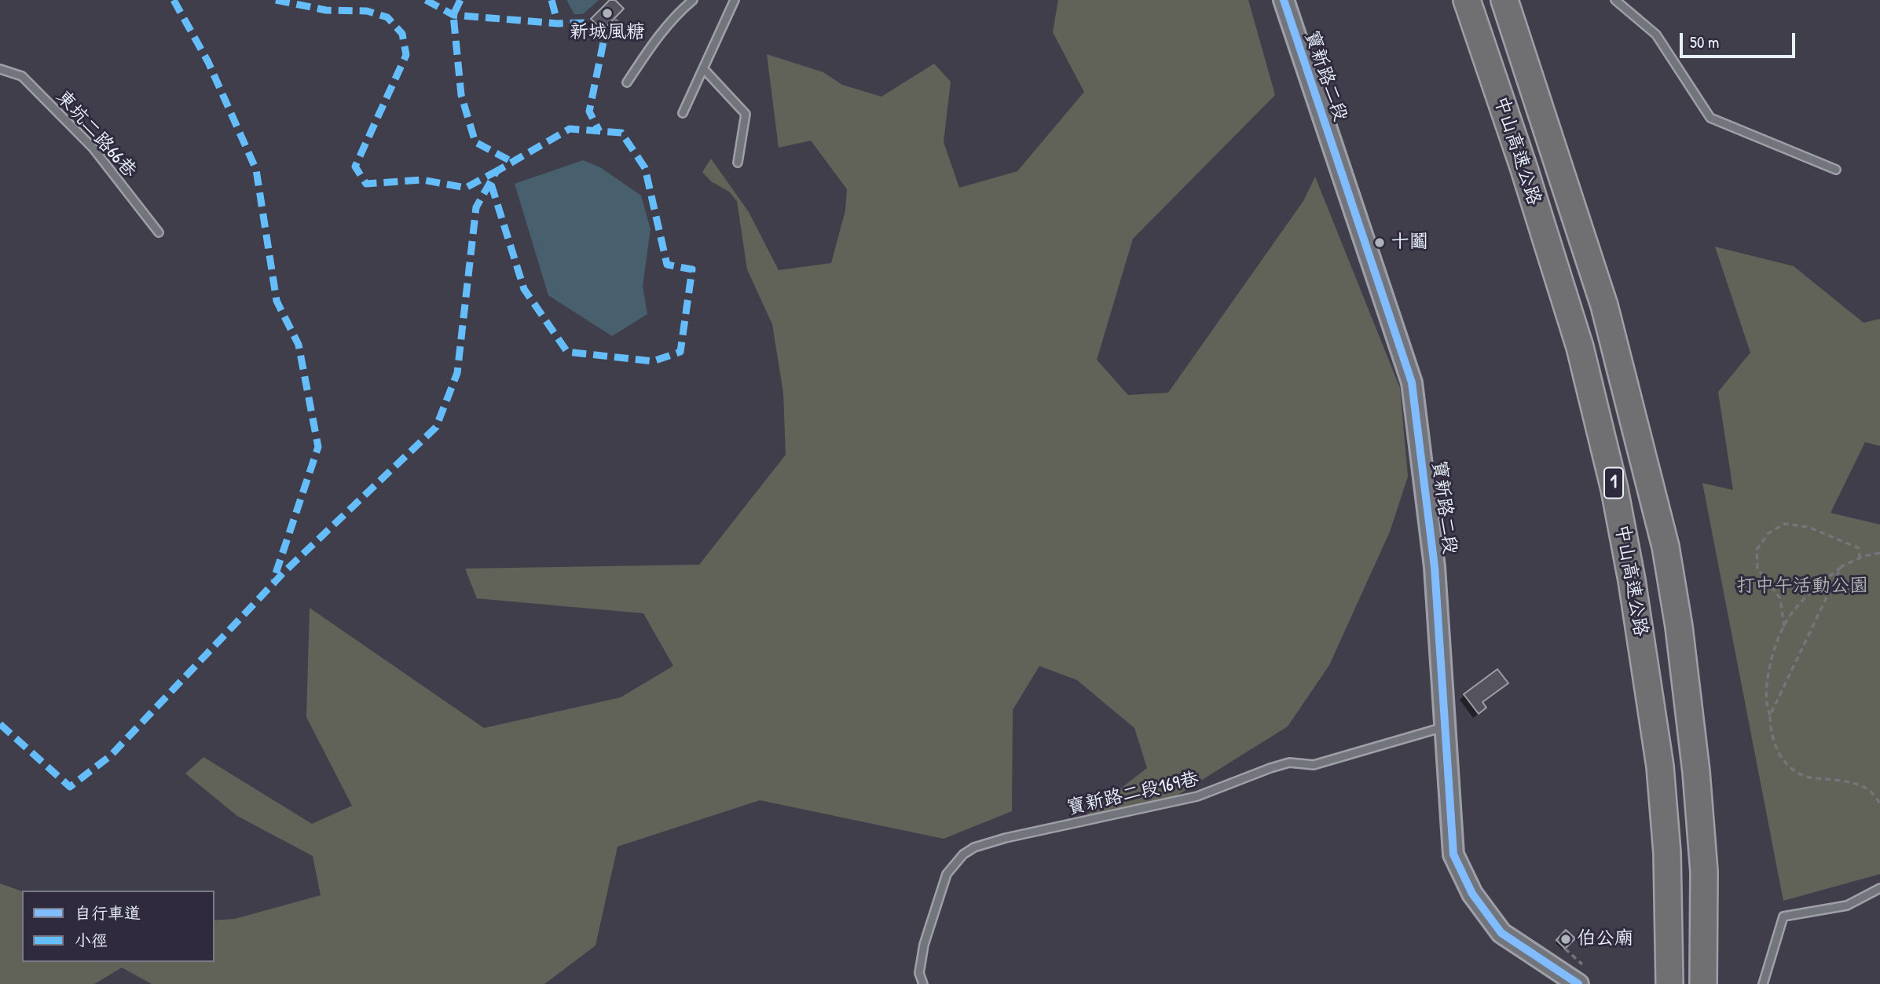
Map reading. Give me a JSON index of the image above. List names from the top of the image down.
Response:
{
  "streets": {
    "highway": ["中山高速公路", "1"],
    "street": ["寶新路二段"],
    "lane": ["東坑二路66巷", "寶新路二段169巷"]
  },
  "crossings": [
    ["寶新路二段", "寶新路二段169巷"]
  ],
  "parks": ["打中午活動公園"],
  "places": ["新城風糖", "十鬮", "伯公廟"],
  "legend": ["自行車道", "小徑"],
  "scale_bar": "50 m"
}
